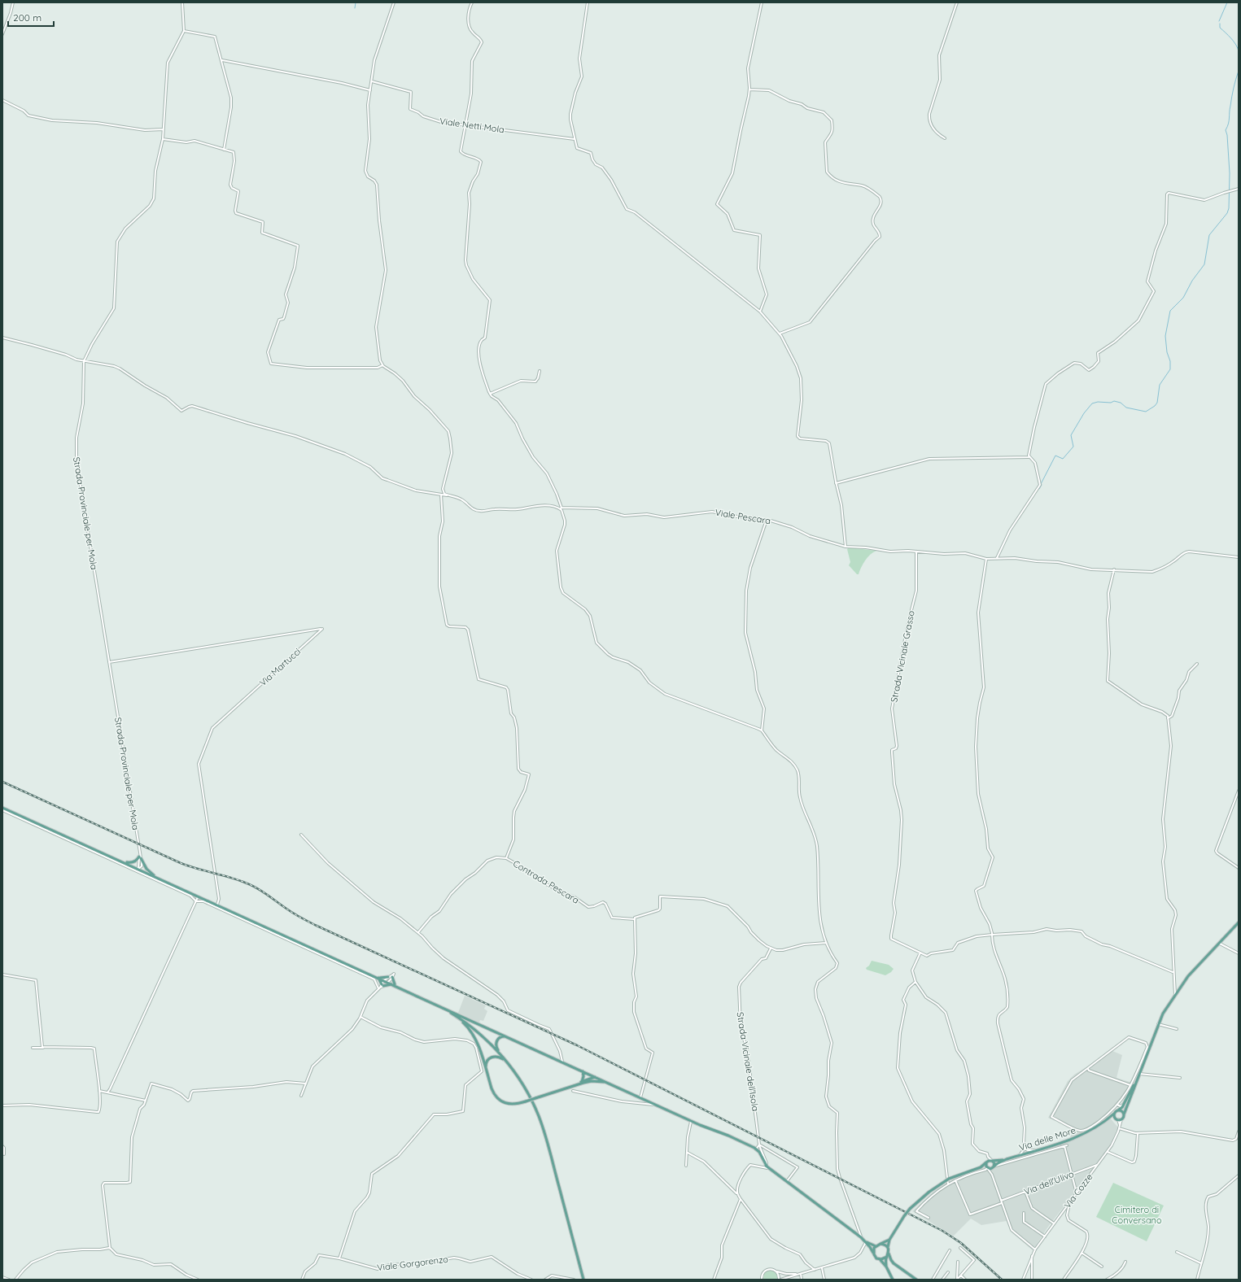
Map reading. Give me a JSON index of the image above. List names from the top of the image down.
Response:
{
  "streets": {
    "main road": ["Via delle More"],
    "street": [
      "Viale Netti Mola",
      "Strada Provinciale per Mola",
      "Viale Pescara",
      "Strada Vicinale Grasso",
      "Via Martucci",
      "Contrada Pescara",
      "Strada Vicinale dell'Isola",
      "Via dell'Ulivo",
      "Via Cozze",
      "Viale Gorgorenzo"
    ]
  },
  "crossings": [
    ["Strada Provinciale per Mola", "Viale Pescara"],
    ["Strada Provinciale per Mola", "Via Martucci"],
    ["Viale Pescara", "Strada Vicinale Grasso"],
    ["Via dell'Ulivo", "Via Cozze"]
  ],
  "parks": ["Cimitero di Conversano"],
  "scale_bar": "200 m"
}
